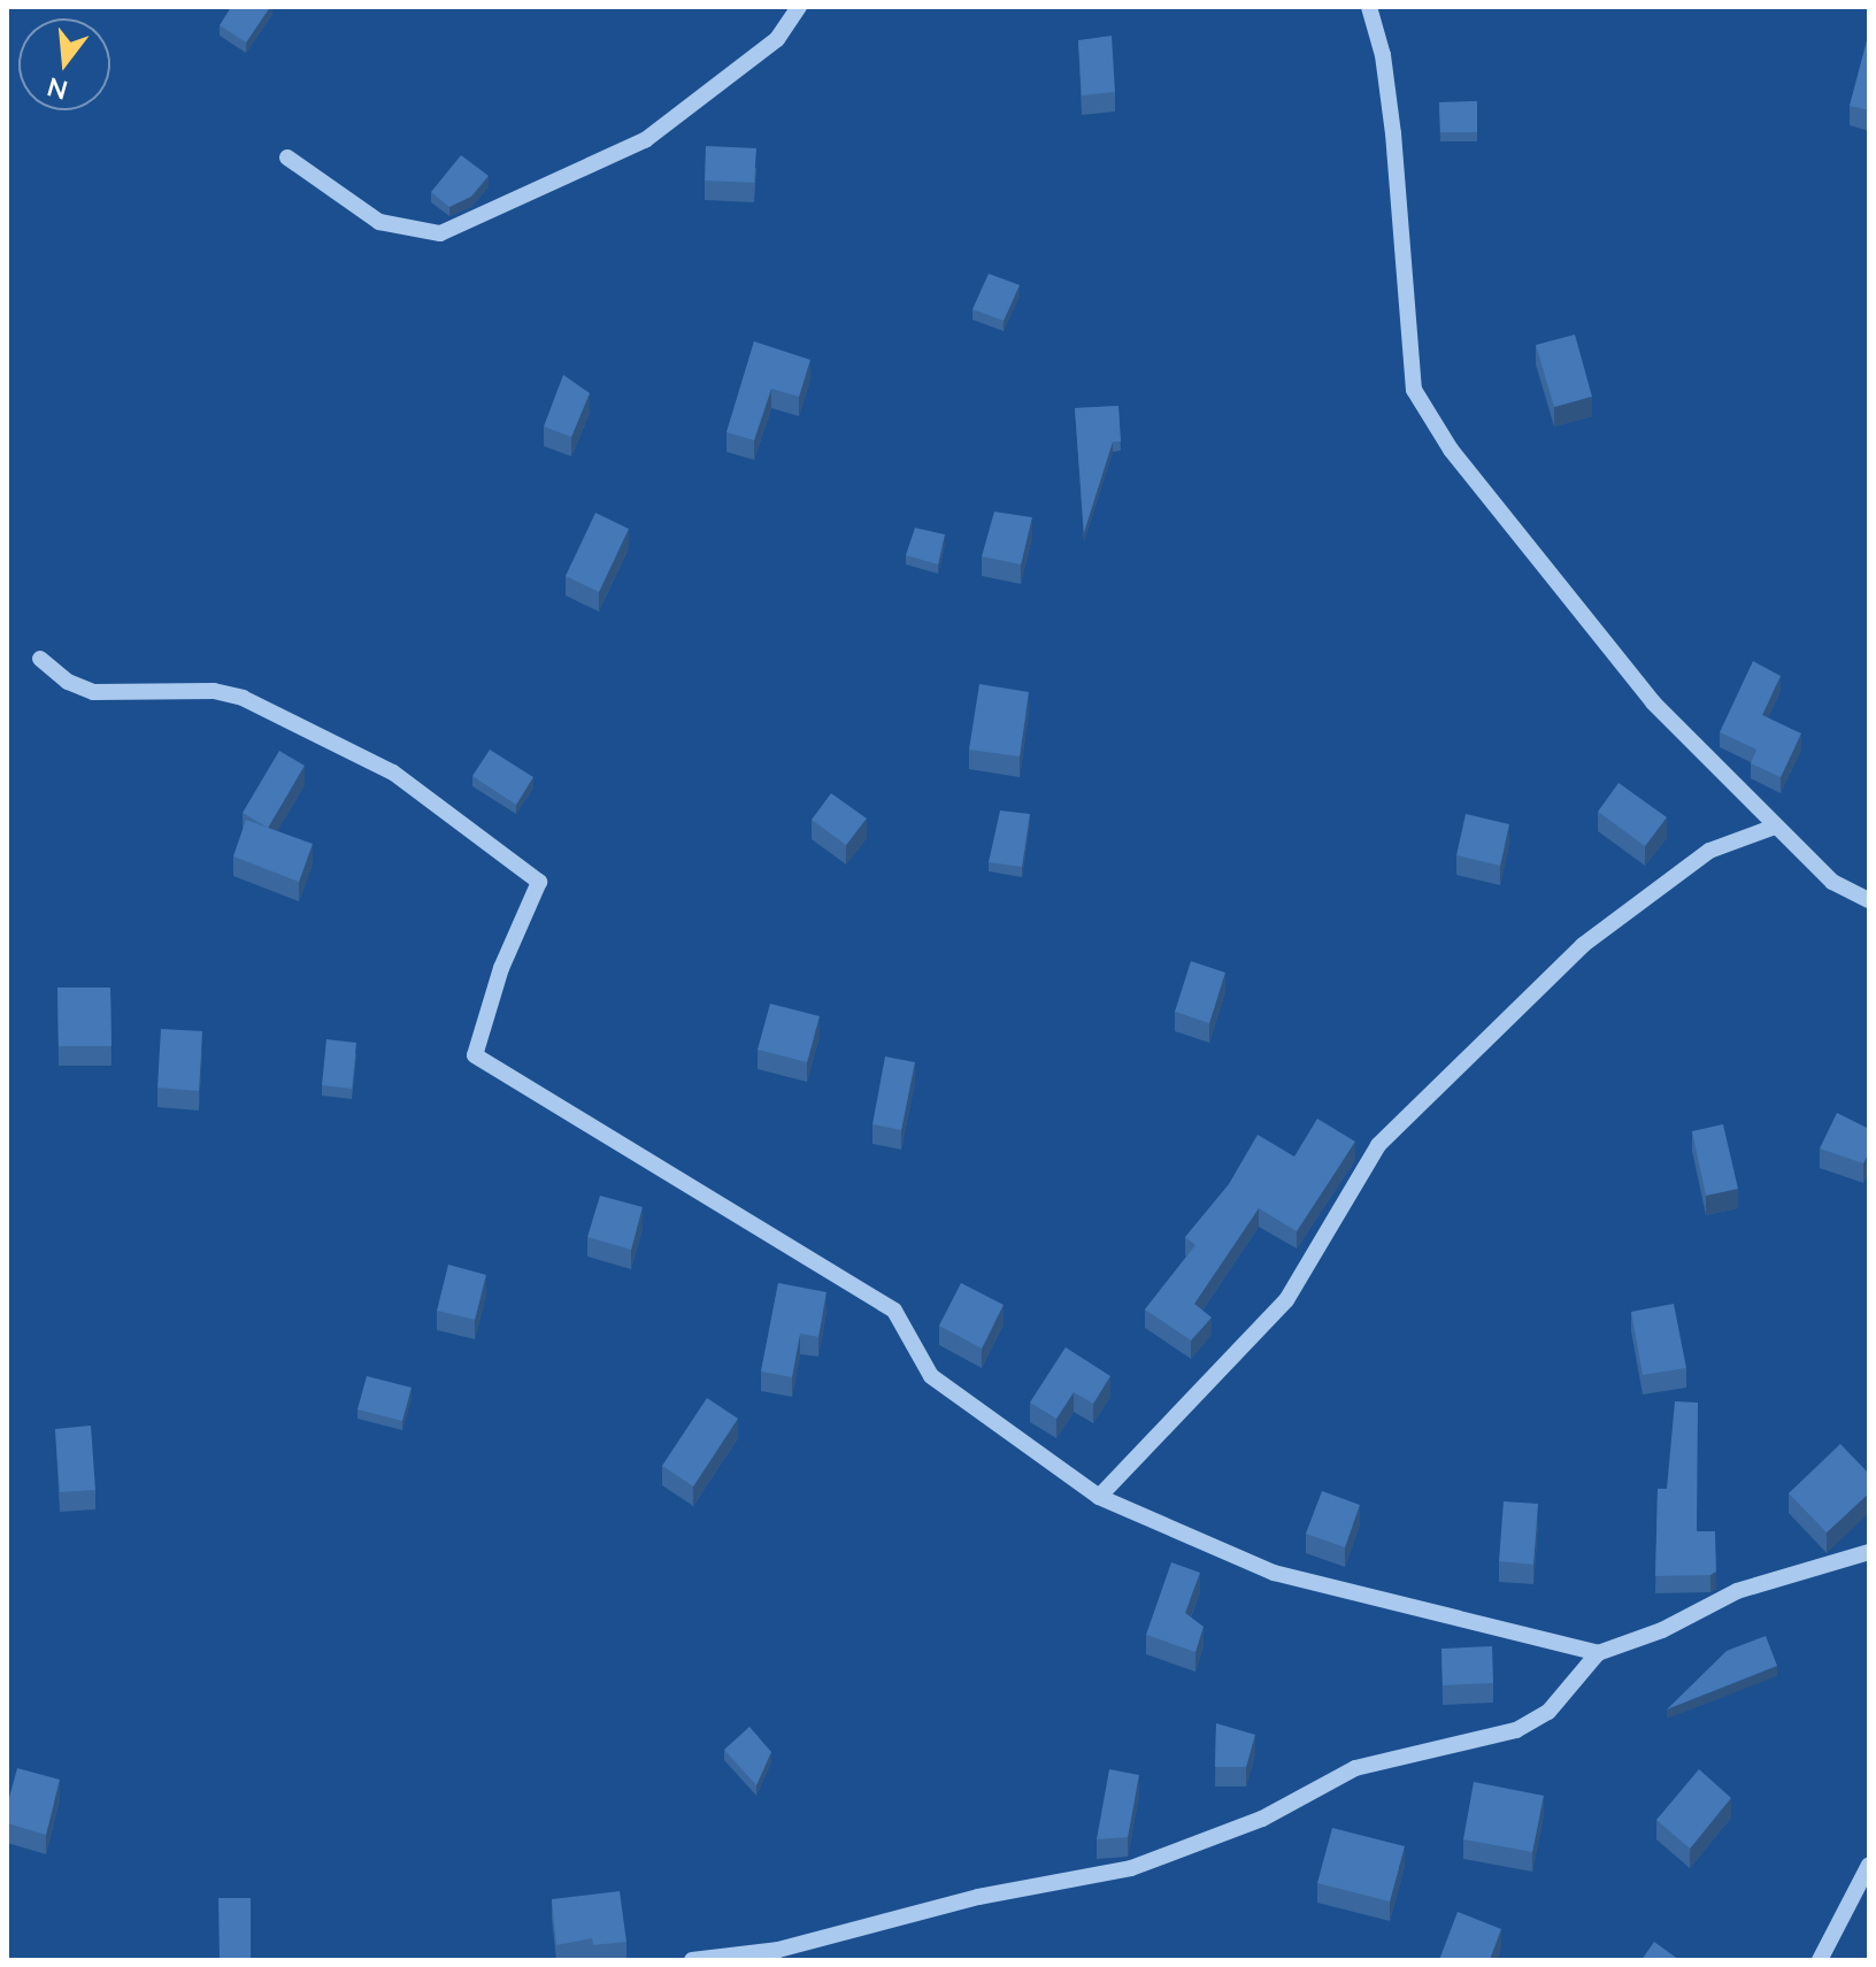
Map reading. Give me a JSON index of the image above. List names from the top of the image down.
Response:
{
  "north": "bottom"
}
